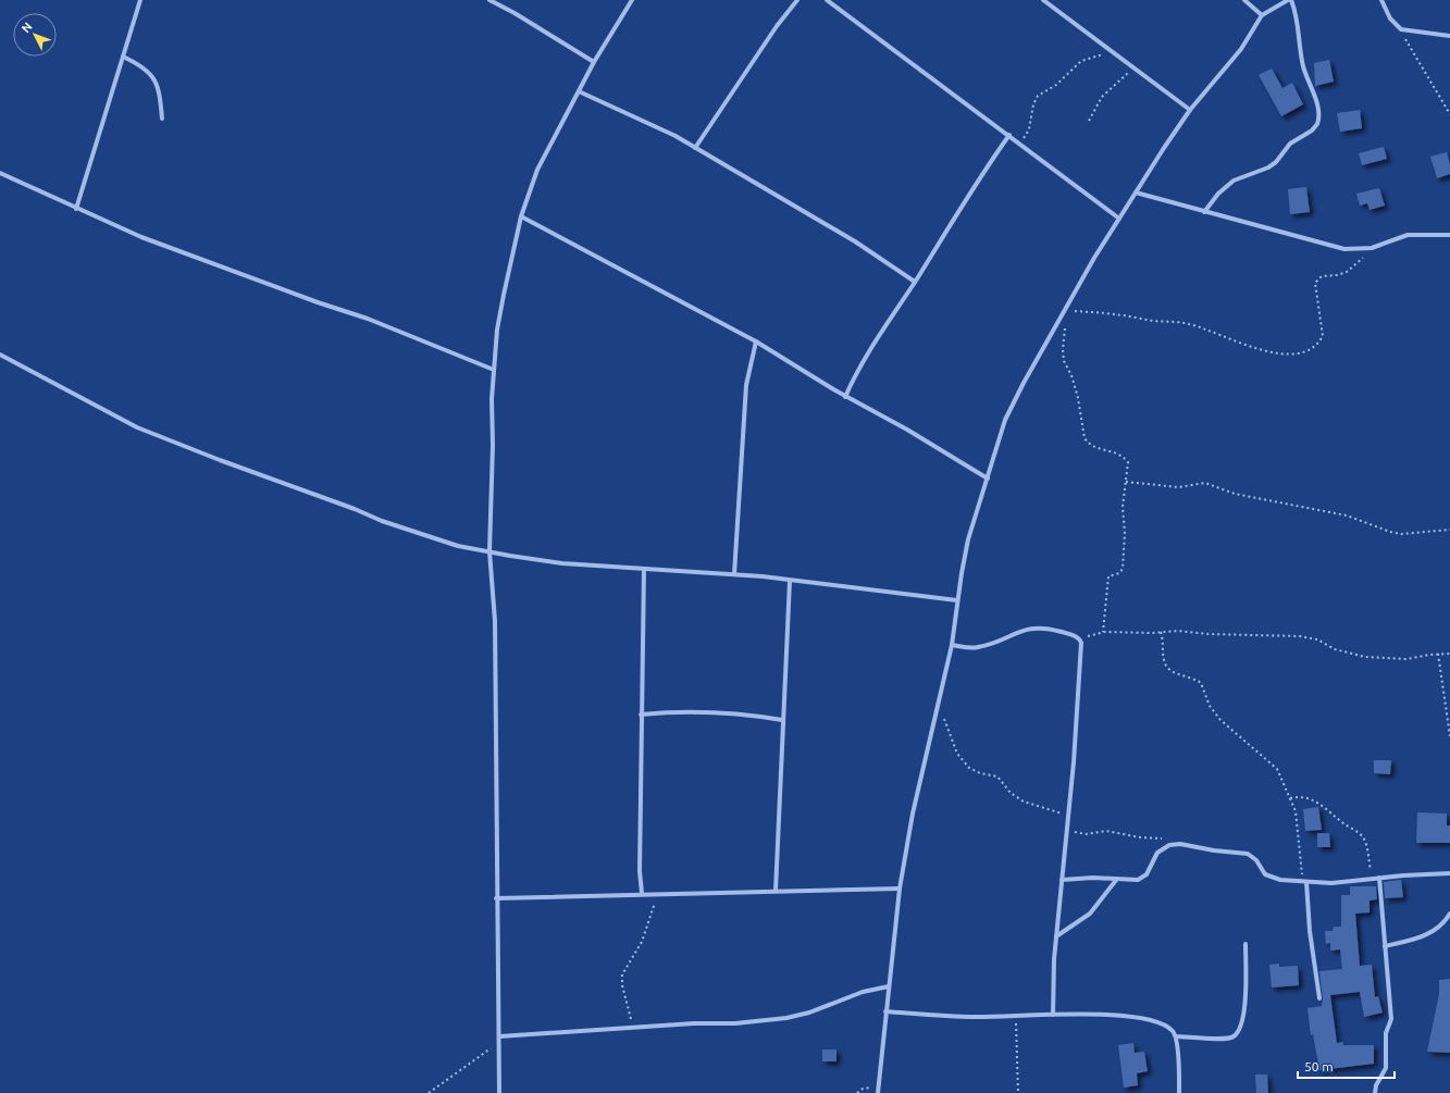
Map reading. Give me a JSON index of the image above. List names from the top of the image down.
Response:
{
  "scale_bar": "50 m",
  "north": "top left"
}
